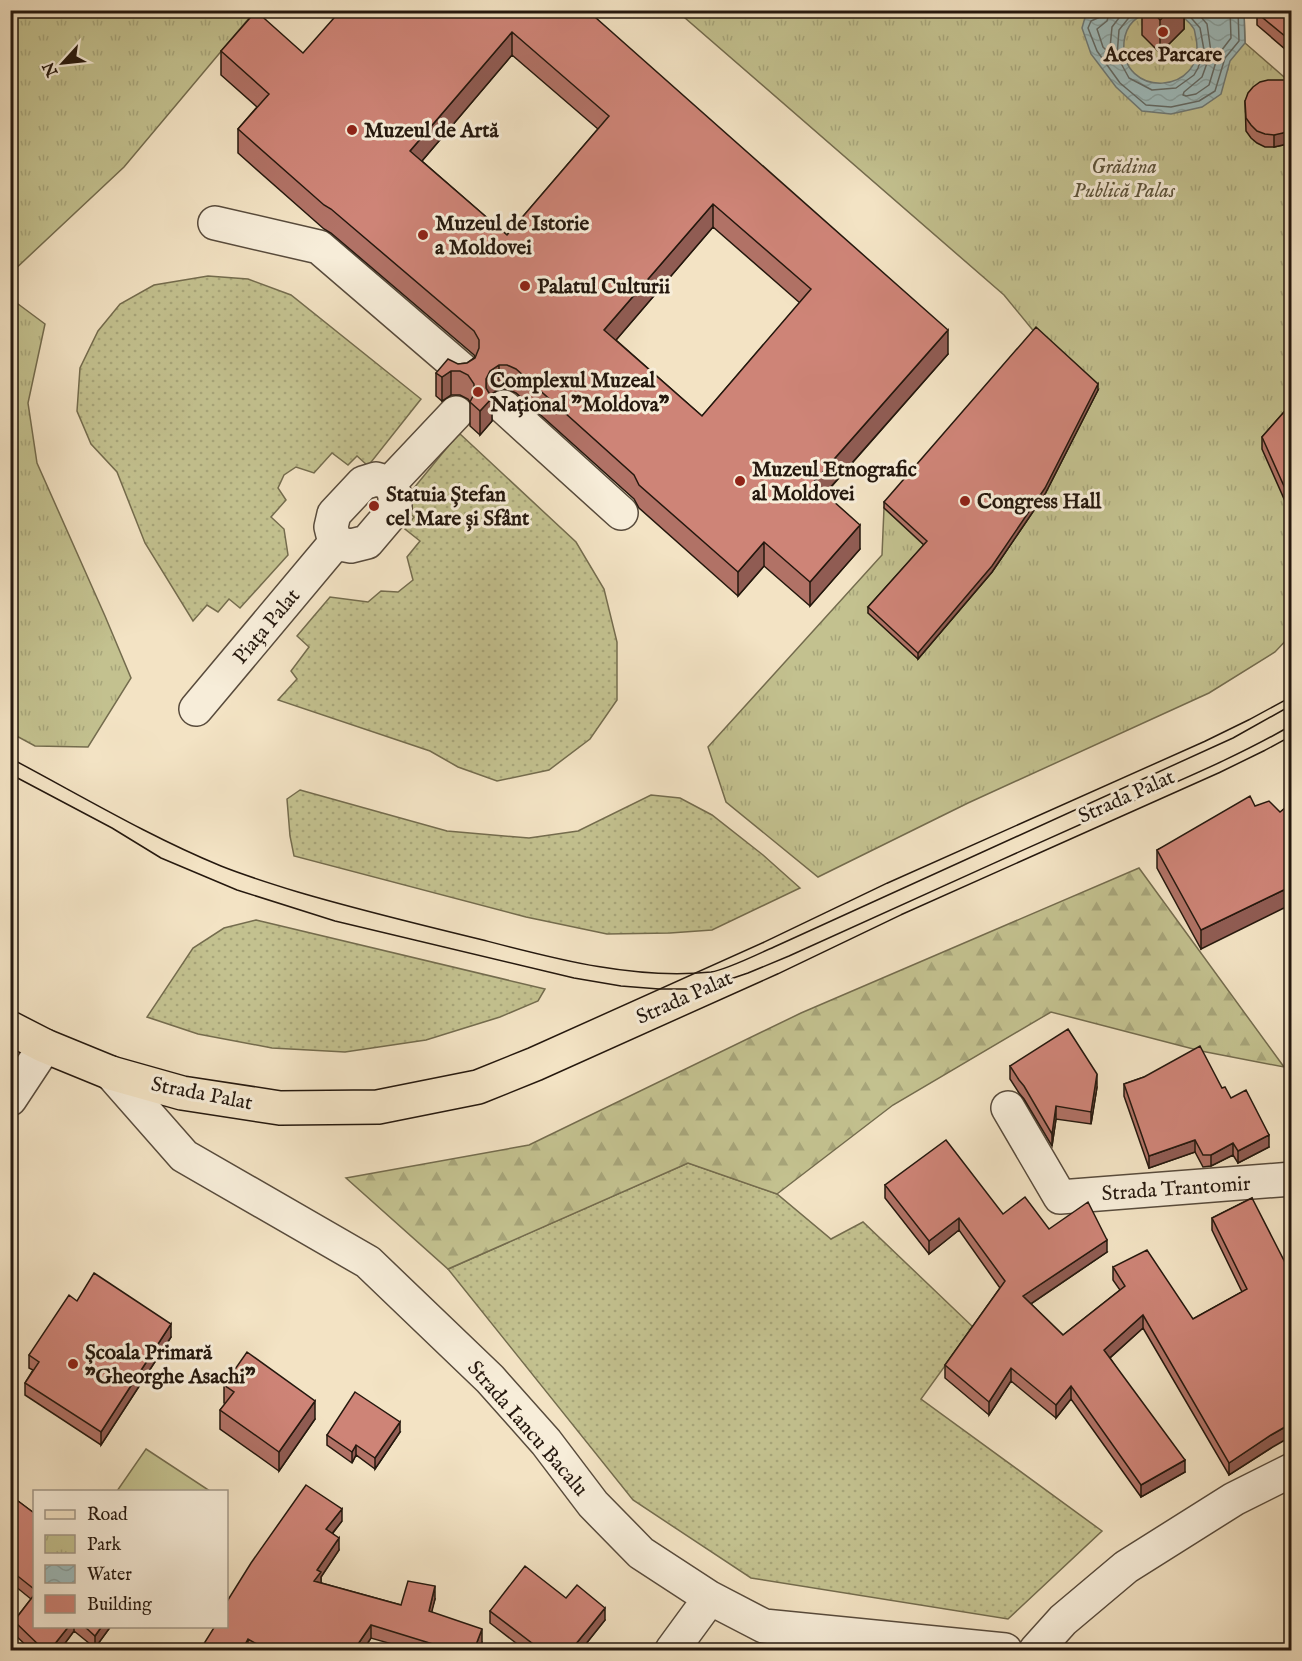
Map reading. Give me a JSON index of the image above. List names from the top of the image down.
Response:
{
  "streets": {
    "main road": ["Strada Palat"],
    "street": ["Piața Palat", "Strada Trantomir", "Strada Iancu Bacalu"]
  },
  "crossings": [
    ["Strada Palat", "Strada Iancu Bacalu"]
  ],
  "parks": ["Grădina Publică Palas"],
  "places": [
    "Acces Parcare",
    "Muzeul de Artă",
    "Muzeul de Istorie a Moldovei",
    "Palatul Culturii",
    "Complexul Muzeal Național \"Moldova\"",
    "Muzeul Etnografic al Moldovei",
    "Congress Hall",
    "Statuia Ștefan cel Mare și Sfânt",
    "Școala Primară \"Gheorghe Asachi\""
  ],
  "legend": [
    "Road",
    "Park",
    "Water",
    "Building"
  ],
  "north": "bottom left"
}
